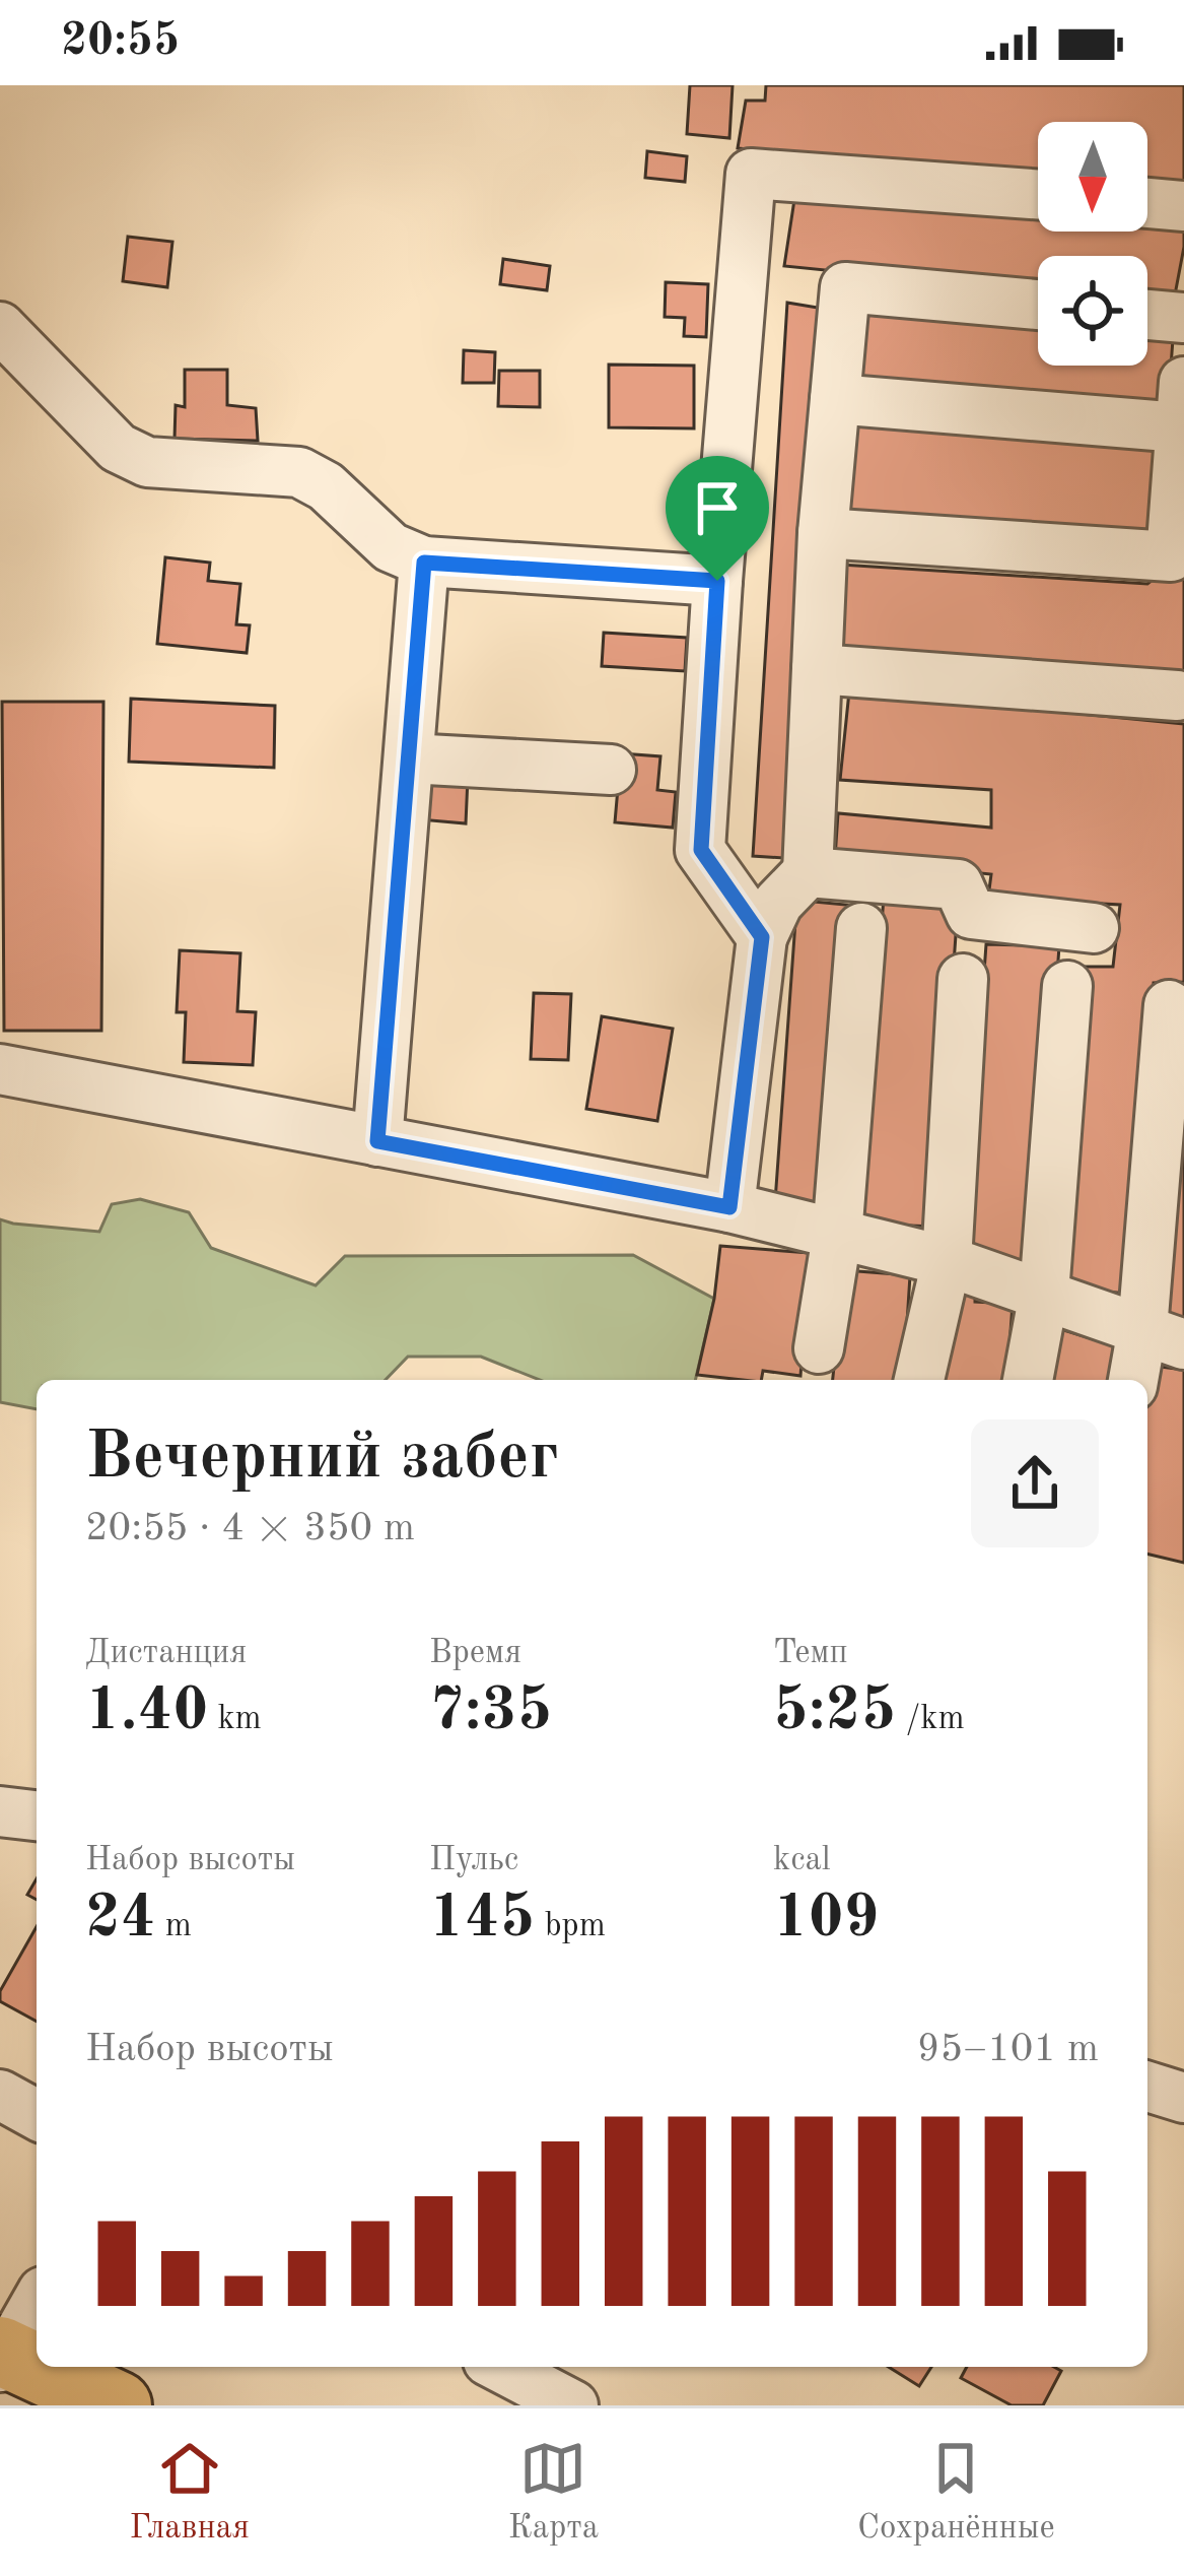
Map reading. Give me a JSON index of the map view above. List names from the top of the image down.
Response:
{
  "north": "bottom",
  "page": {
    "status": "20:55",
    "heading": ["Вечерний забег", "20:55 · 4 × 350 m"],
    "stats": [
      ["Дистанция", "1.40 km"],
      ["Время", "7:35"],
      ["Темп", "5:25 /km"],
      ["Набор высоты", "24 m"],
      ["Пульс", "145 bpm"],
      ["kcal", "109"]
    ],
    "chart": ["Набор высоты", "95–101 m"],
    "tabs": ["Главная", "Карта", "Сохранённые"]
  }
}
